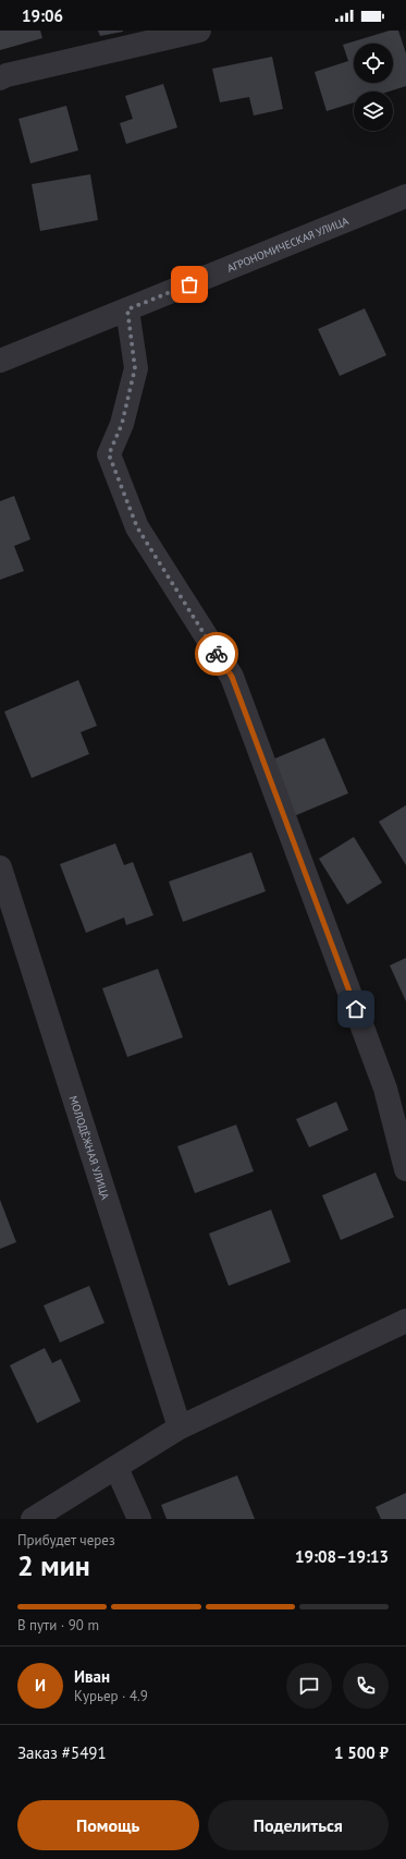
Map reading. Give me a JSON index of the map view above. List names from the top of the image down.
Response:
{
  "streets": {
    "street": ["АГРОНОМИЧЕСКАЯ УЛИЦА", "МОЛОДЁЖНАЯ УЛИЦА"]
  },
  "page": {
    "status": "19:06",
    "heading": ["2 мин", "Прибудет через", "19:08–19:13"],
    "panel": [
      "Иван",
      "Курьер · 4.9",
      "Заказ #5491",
      "1 500 ₽"
    ],
    "bar": "В пути · 90 m",
    "round": "И",
    "buttons": ["Помощь", "Поделиться"]
  }
}
